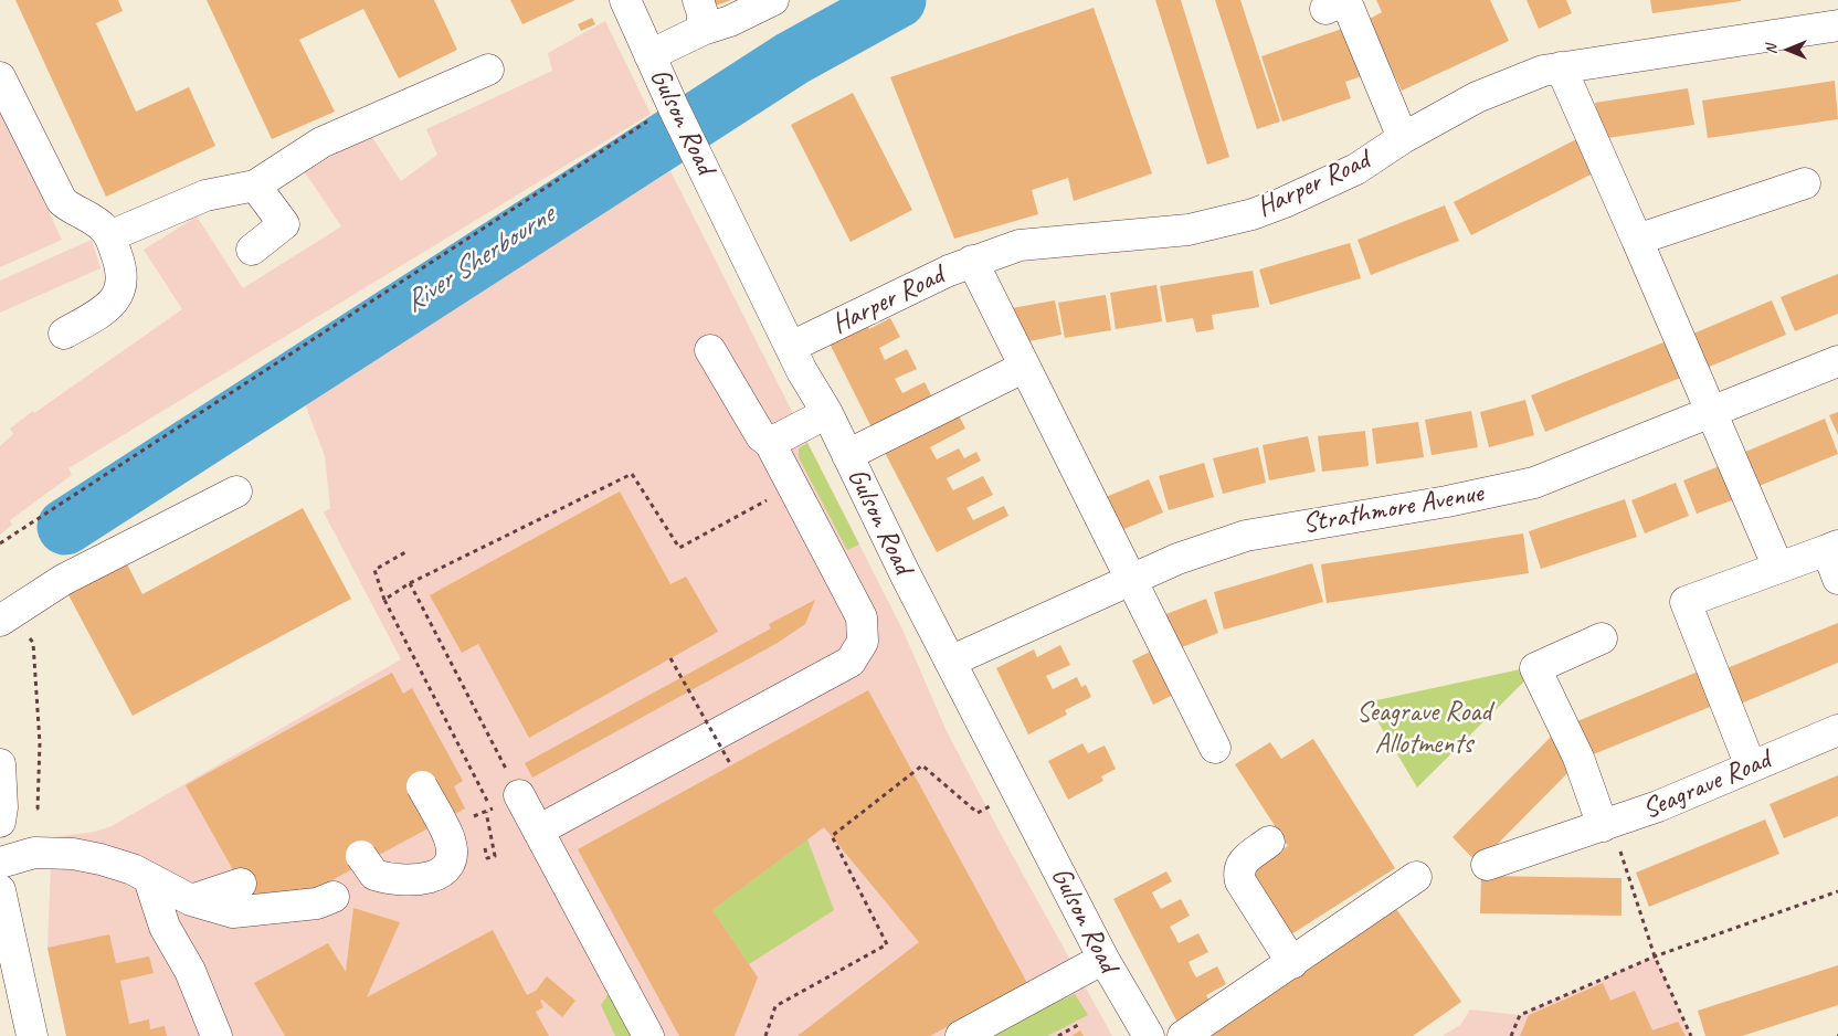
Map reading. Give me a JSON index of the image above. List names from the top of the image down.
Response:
{
  "streets": {
    "street": [
      "Gulson Road",
      "Harper Road",
      "Strathmore Avenue",
      "Seagrave Road"
    ]
  },
  "crossings": [
    ["Gulson Road", "Harper Road"],
    ["Gulson Road", "Strathmore Avenue"]
  ],
  "water": ["River Sherbourne"],
  "parks": ["Seagrave Road Allotments"],
  "north": "left"
}
